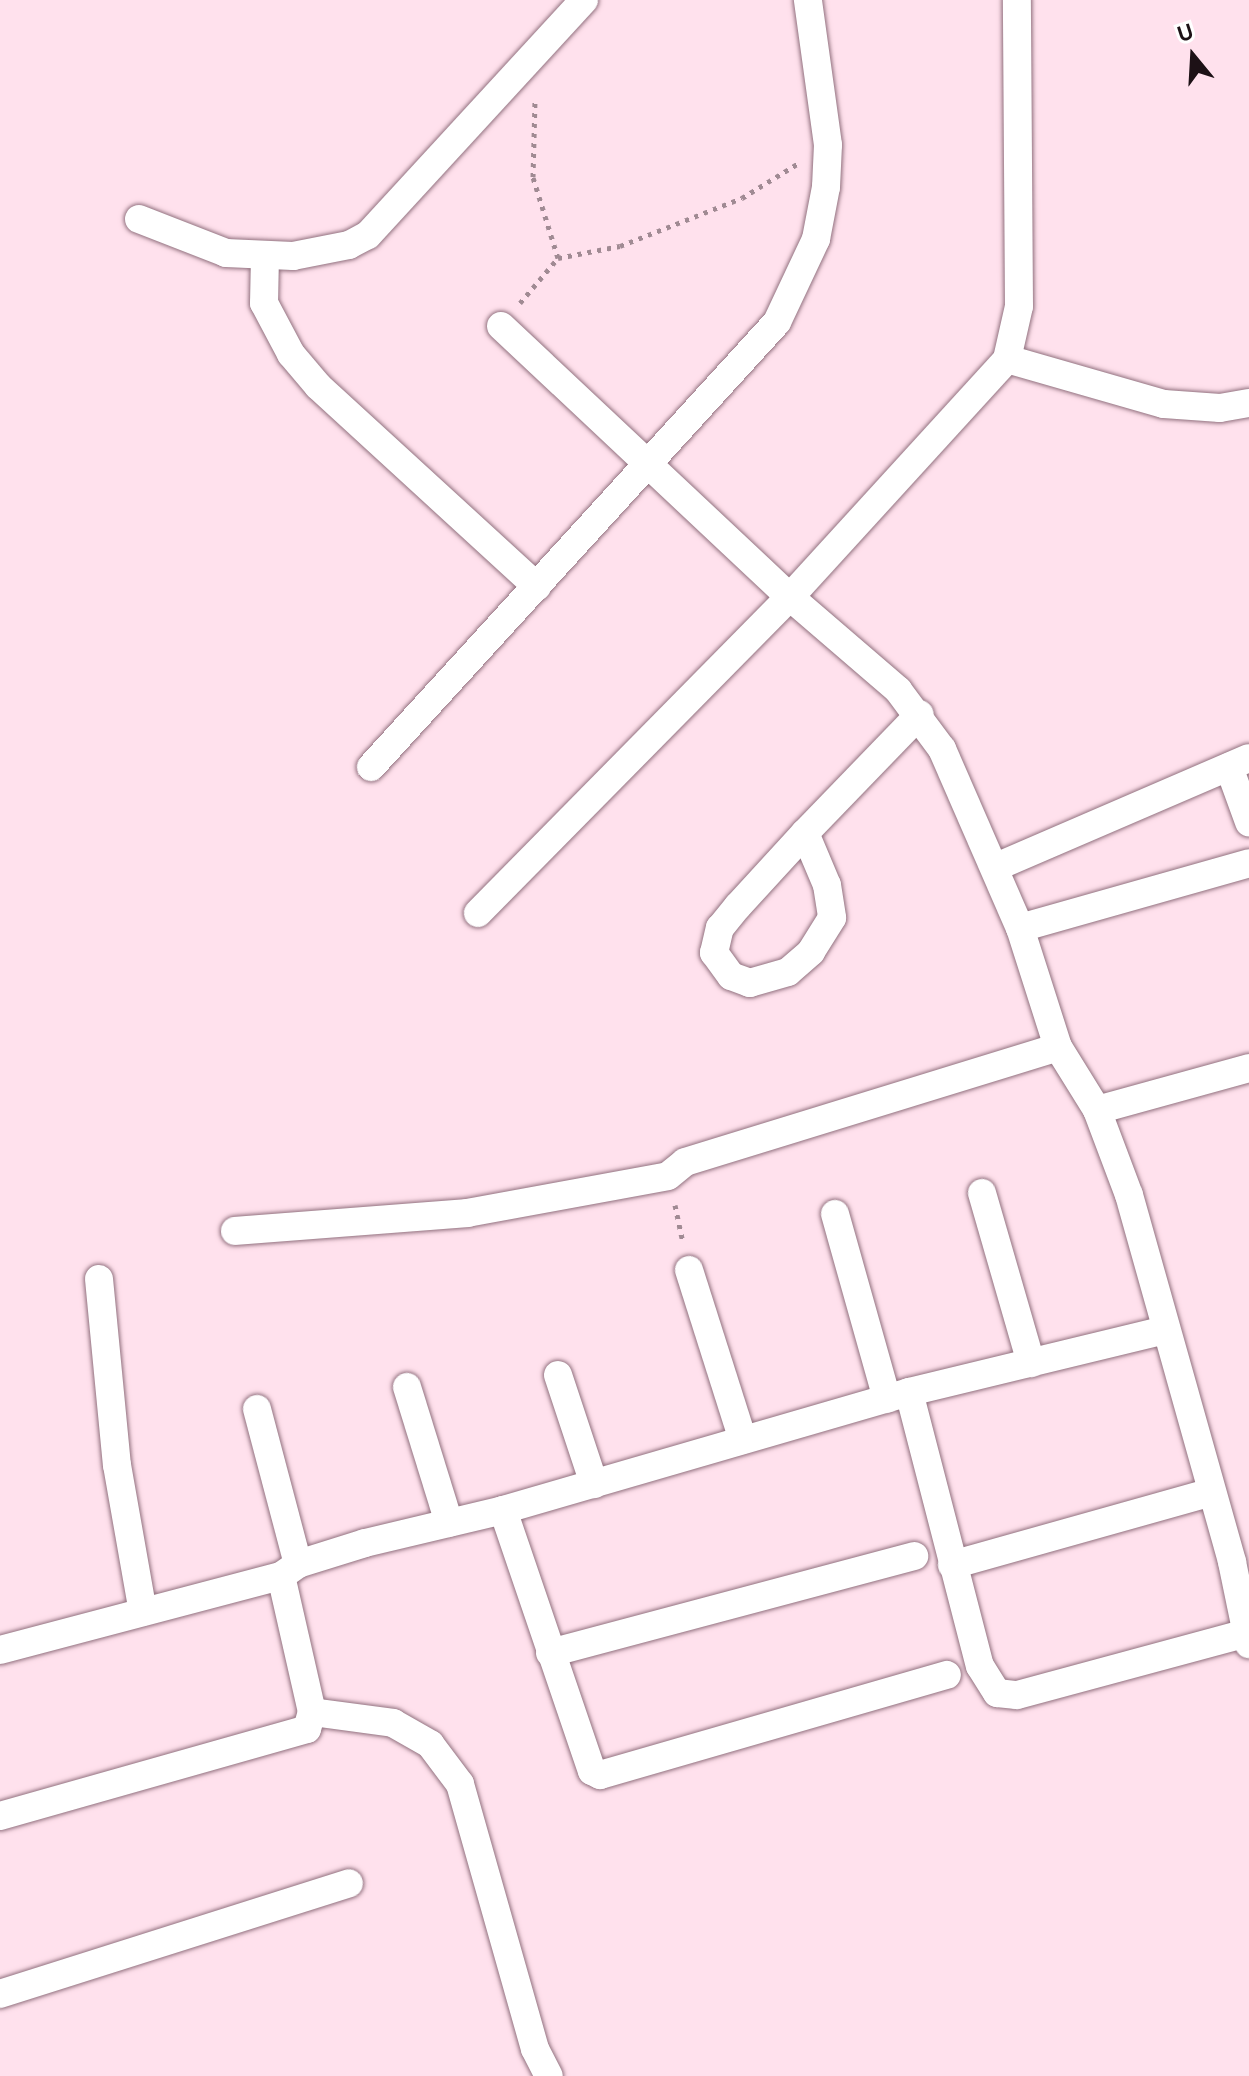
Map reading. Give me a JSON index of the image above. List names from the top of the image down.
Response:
{
  "north": "top"
}
